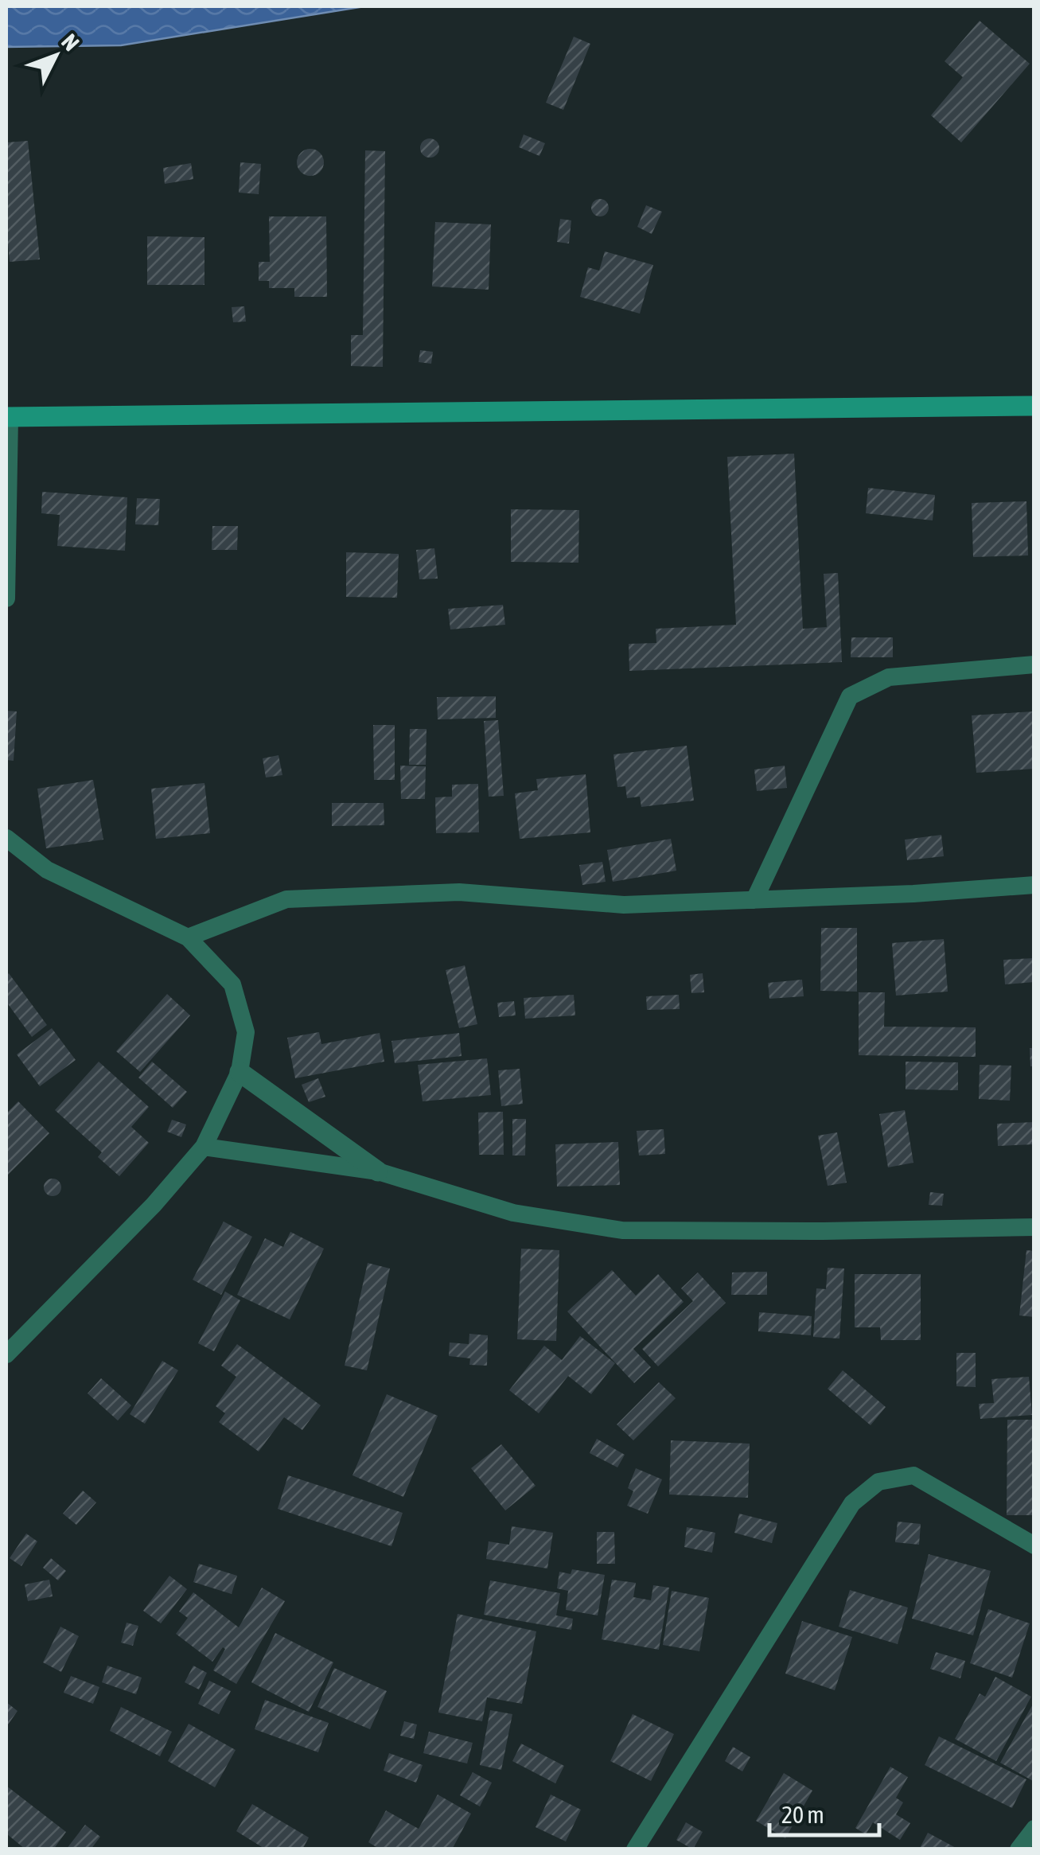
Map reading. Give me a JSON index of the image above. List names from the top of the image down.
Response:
{
  "scale_bar": "20 m",
  "north": "top right"
}
